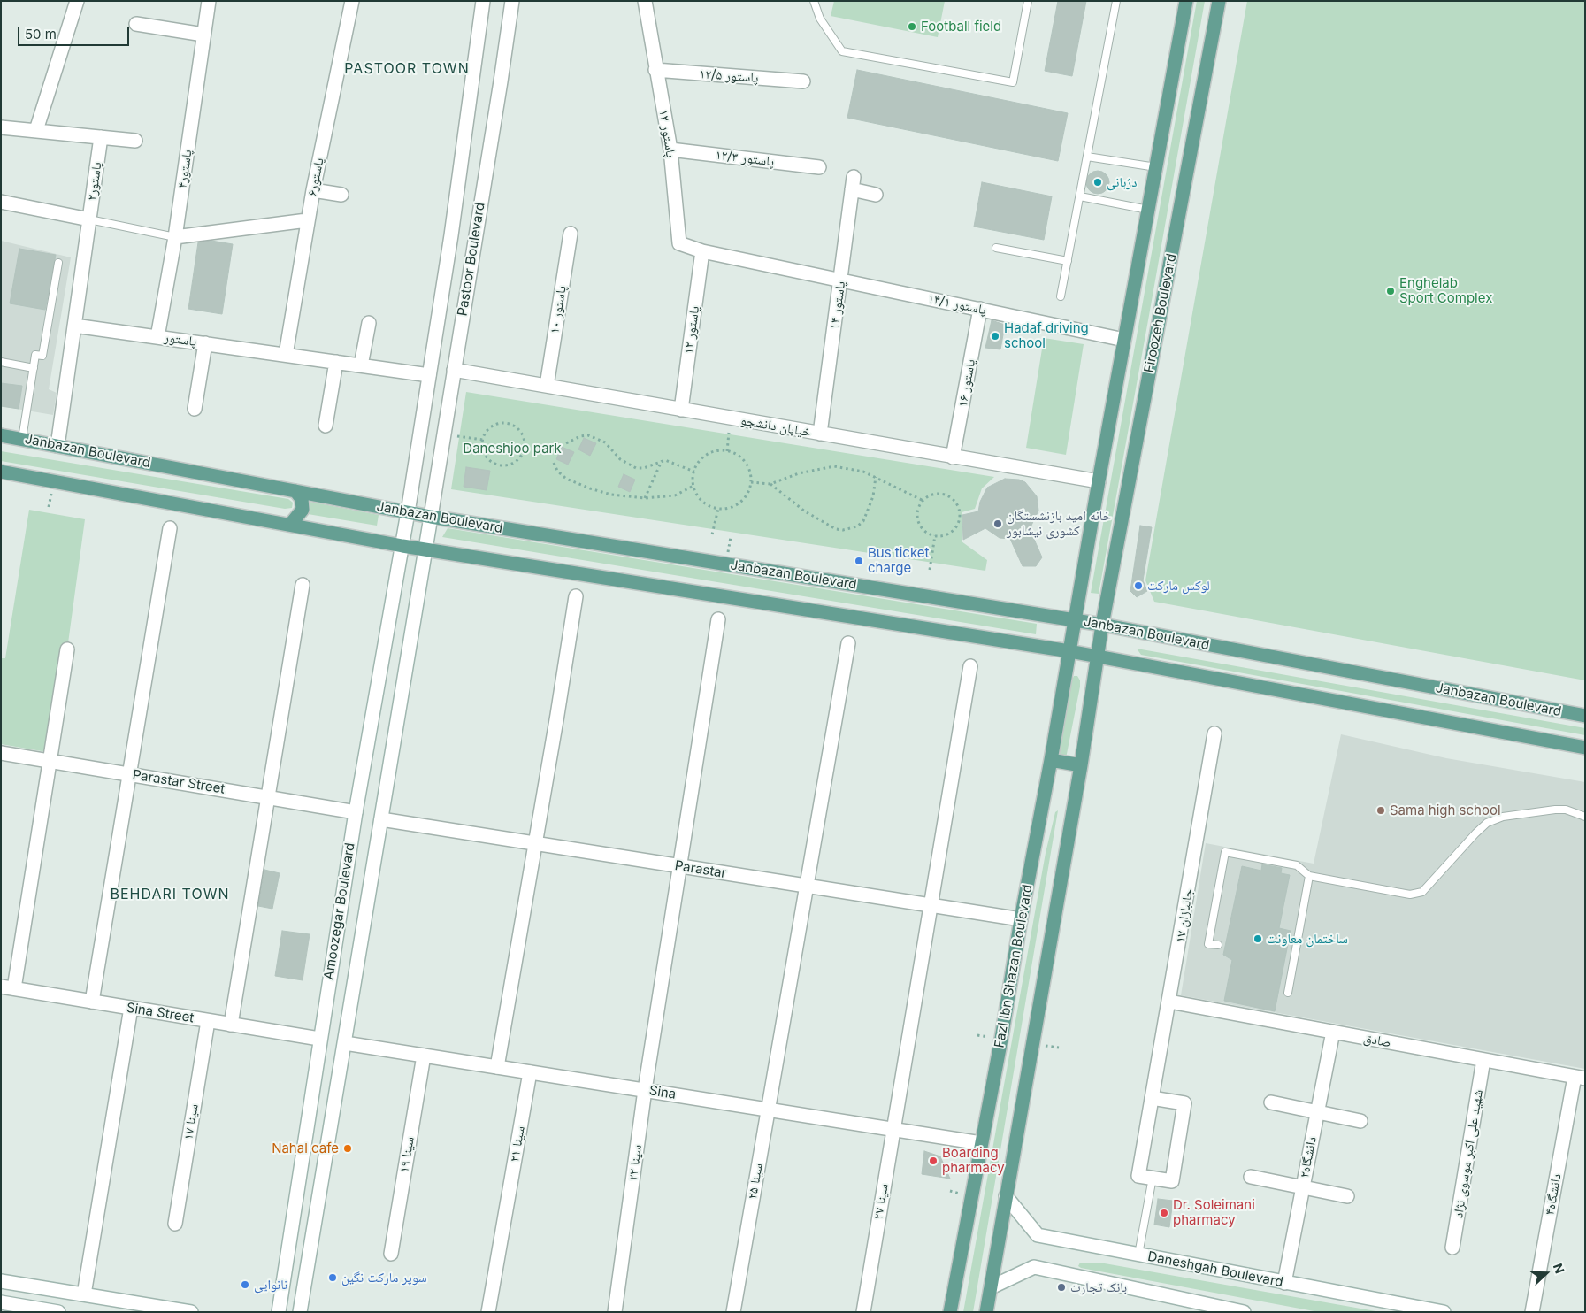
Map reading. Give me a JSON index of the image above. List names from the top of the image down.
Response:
{
  "streets": {
    "main road": ["Firoozeh Boulevard", "Janbazan Boulevard", "Fazl Ibn Shazan Boulevard"],
    "street": [
      "پاستور ۱۲/۵",
      "۱۲ پاستور",
      "پاستور ۱۲/۳",
      "پاستور۴",
      "پاستور۶",
      "پاستور۲",
      "Pastoor Boulevard",
      "پاستور ۱۴/۱",
      "پاستور ۱۴",
      "پاستور ۱۰",
      "پاستور ۱۲",
      "پاستور",
      "پاستور ۱۶",
      "خیابان دانشجو",
      "Parastar Street",
      "Parastar",
      "Amoozegar Boulevard",
      "جانبازان ۱۷",
      "Sina Street",
      "صادق",
      "Sina",
      "سینا ۱۷",
      "سینا ۲۱",
      "شهید علی اکبر موسوی نژاد",
      "سینا ۱۹",
      "دانشگاه۲",
      "سینا ۲۳",
      "سینا ۲۵",
      "دانشگاه۴",
      "سینا ۲۷",
      "Daneshgah Boulevard"
    ]
  },
  "crossings": [
    ["پاستور ۱۲/۵", "۱۲ پاستور"],
    ["۱۲ پاستور", "پاستور ۱۲/۳"],
    ["۱۲ پاستور", "پاستور ۱۴/۱"],
    ["۱۲ پاستور", "پاستور ۱۲"],
    ["پاستور۴", "پاستور"],
    ["پاستور۶", "پاستور"],
    ["پاستور۲", "پاستور"],
    ["پاستور۲", "Janbazan Boulevard"],
    ["Pastoor Boulevard", "پاستور"],
    ["Pastoor Boulevard", "خیابان دانشجو"],
    ["Pastoor Boulevard", "Janbazan Boulevard"],
    ["Pastoor Boulevard", "Amoozegar Boulevard"],
    ["پاستور ۱۴/۱", "پاستور ۱۴"],
    ["پاستور ۱۴/۱", "پاستور ۱۲"],
    ["پاستور ۱۴/۱", "پاستور ۱۶"],
    ["پاستور ۱۴", "خیابان دانشجو"],
    ["پاستور ۱۰", "خیابان دانشجو"],
    ["Firoozeh Boulevard", "Janbazan Boulevard"],
    ["پاستور ۱۲", "خیابان دانشجو"],
    ["پاستور ۱۶", "خیابان دانشجو"],
    ["Janbazan Boulevard", "Amoozegar Boulevard"],
    ["Janbazan Boulevard", "Fazl Ibn Shazan Boulevard"],
    ["Parastar Street", "Amoozegar Boulevard"],
    ["Parastar", "Amoozegar Boulevard"],
    ["Parastar", "Fazl Ibn Shazan Boulevard"],
    ["Parastar", "سینا ۲۳"],
    ["Parastar", "سینا ۲۵"],
    ["Parastar", "سینا ۲۷"],
    ["Amoozegar Boulevard", "Sina Street"],
    ["Amoozegar Boulevard", "Sina"],
    ["جانبازان ۱۷", "صادق"],
    ["Fazl Ibn Shazan Boulevard", "Sina"],
    ["Sina Street", "سینا ۱۷"],
    ["صادق", "شهید علی اکبر موسوی نژاد"],
    ["صادق", "دانشگاه۲"],
    ["صادق", "دانشگاه۴"],
    ["Sina", "سینا ۲۱"],
    ["Sina", "سینا ۱۹"],
    ["Sina", "سینا ۲۳"],
    ["Sina", "سینا ۲۵"],
    ["Sina", "سینا ۲۷"],
    ["دانشگاه۲", "Daneshgah Boulevard"]
  ],
  "districts": ["PASTOOR TOWN", "BEHDARI TOWN"],
  "parks": ["Daneshjoo park"],
  "places": [
    "Football field",
    "دژبانی",
    "Enghelab Sport Complex",
    "Hadaf driving school",
    "خانه امید بازنشستگان کشوری نیشابور",
    "Bus ticket charge",
    "لوکس مارکت",
    "Sama high school",
    "ساختمان معاونت",
    "Nahal cafe",
    "Boarding pharmacy",
    "Dr. Soleimani pharmacy",
    "سوپر مارکت نگین",
    "نانوایی",
    "بانک تجارت"
  ],
  "scale_bar": "50 m",
  "north": "right"
}
